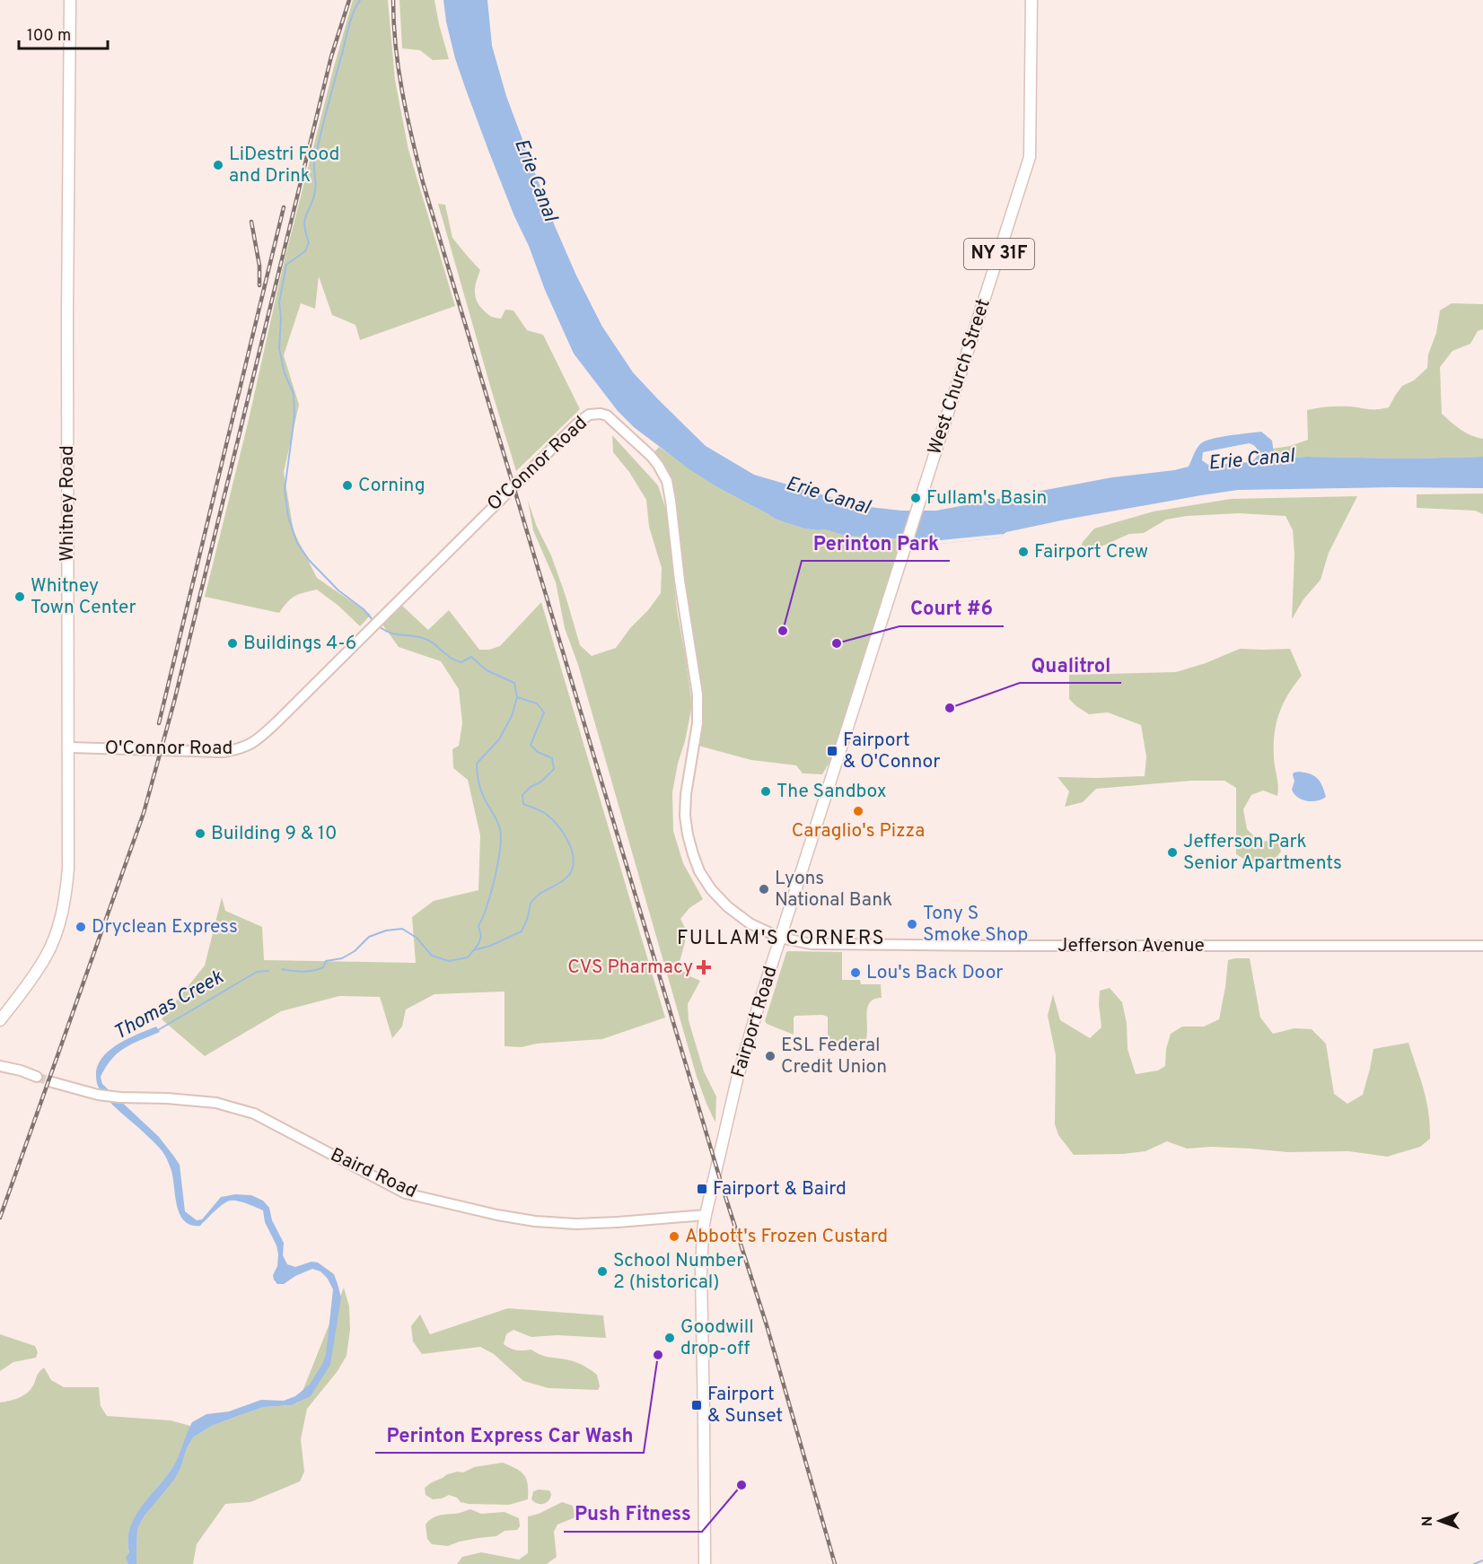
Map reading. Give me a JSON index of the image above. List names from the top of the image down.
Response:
{
  "streets": {
    "main road": [
      "NY 31F",
      "West Church Street",
      "Whitney Road",
      "Fairport Road"
    ],
    "street": ["O'Connor Road", "Jefferson Avenue", "Baird Road"]
  },
  "crossings": [
    ["West Church Street", "Fairport Road"],
    ["O'Connor Road", "Whitney Road"],
    ["O'Connor Road", "Jefferson Avenue"],
    ["O'Connor Road", "Fairport Road"],
    ["Jefferson Avenue", "Fairport Road"],
    ["Fairport Road", "Baird Road"]
  ],
  "districts": ["FULLAM'S CORNERS"],
  "water": ["Erie Canal", "Thomas Creek"],
  "places": {
    "other": [
      "LiDestri Food and Drink",
      "Corning",
      "Fullam's Basin",
      "Fairport Crew",
      "Whitney Town Center",
      "Perinton Park",
      "Buildings 4-6",
      "Court #6",
      "Qualitrol",
      "The Sandbox",
      "Caraglio's Pizza",
      "Building 9 & 10",
      "Jefferson Park Senior Apartments",
      "Lyons National Bank",
      "Tony S Smoke Shop",
      "Dryclean Express",
      "Lou's Back Door",
      "ESL Federal Credit Union",
      "Abbott's Frozen Custard",
      "School Number 2 (historical)",
      "Goodwill drop-off",
      "Perinton Express Car Wash",
      "Push Fitness"
    ],
    "transit": ["Fairport & O'Connor", "Fairport & Baird", "Fairport & Sunset"],
    "health": ["CVS Pharmacy"]
  },
  "scale_bar": "100 m",
  "north": "left"
}
